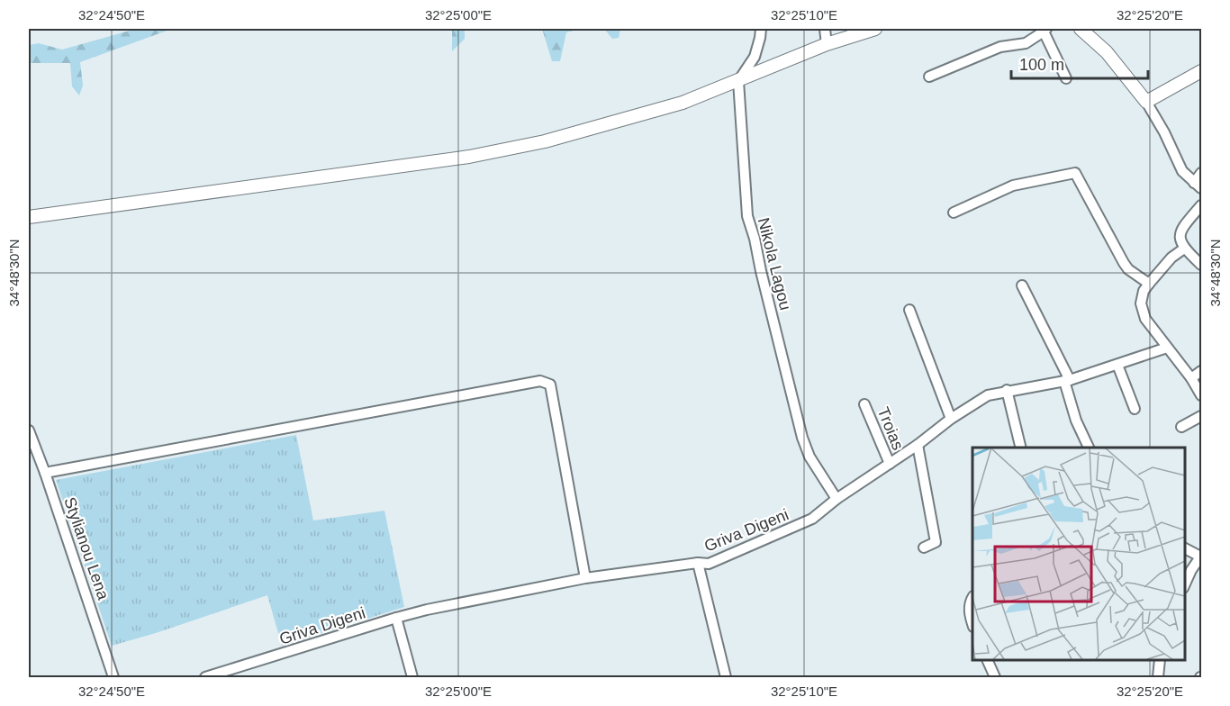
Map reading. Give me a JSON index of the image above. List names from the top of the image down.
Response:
{
  "streets": {
    "street": [
      "Nikola Lagou",
      "Troias",
      "Griva Digeni",
      "Stylianou Lena"
    ]
  },
  "crossings": [
    ["Nikola Lagou", "Griva Digeni"],
    ["Troias", "Griva Digeni"]
  ],
  "scale_bar": "100 m",
  "coordinates": [
    "32°24'50\"E",
    "32°25'00\"E",
    "32°25'10\"E",
    "32°25'20\"E",
    "34°48'30\"N"
  ]
}
